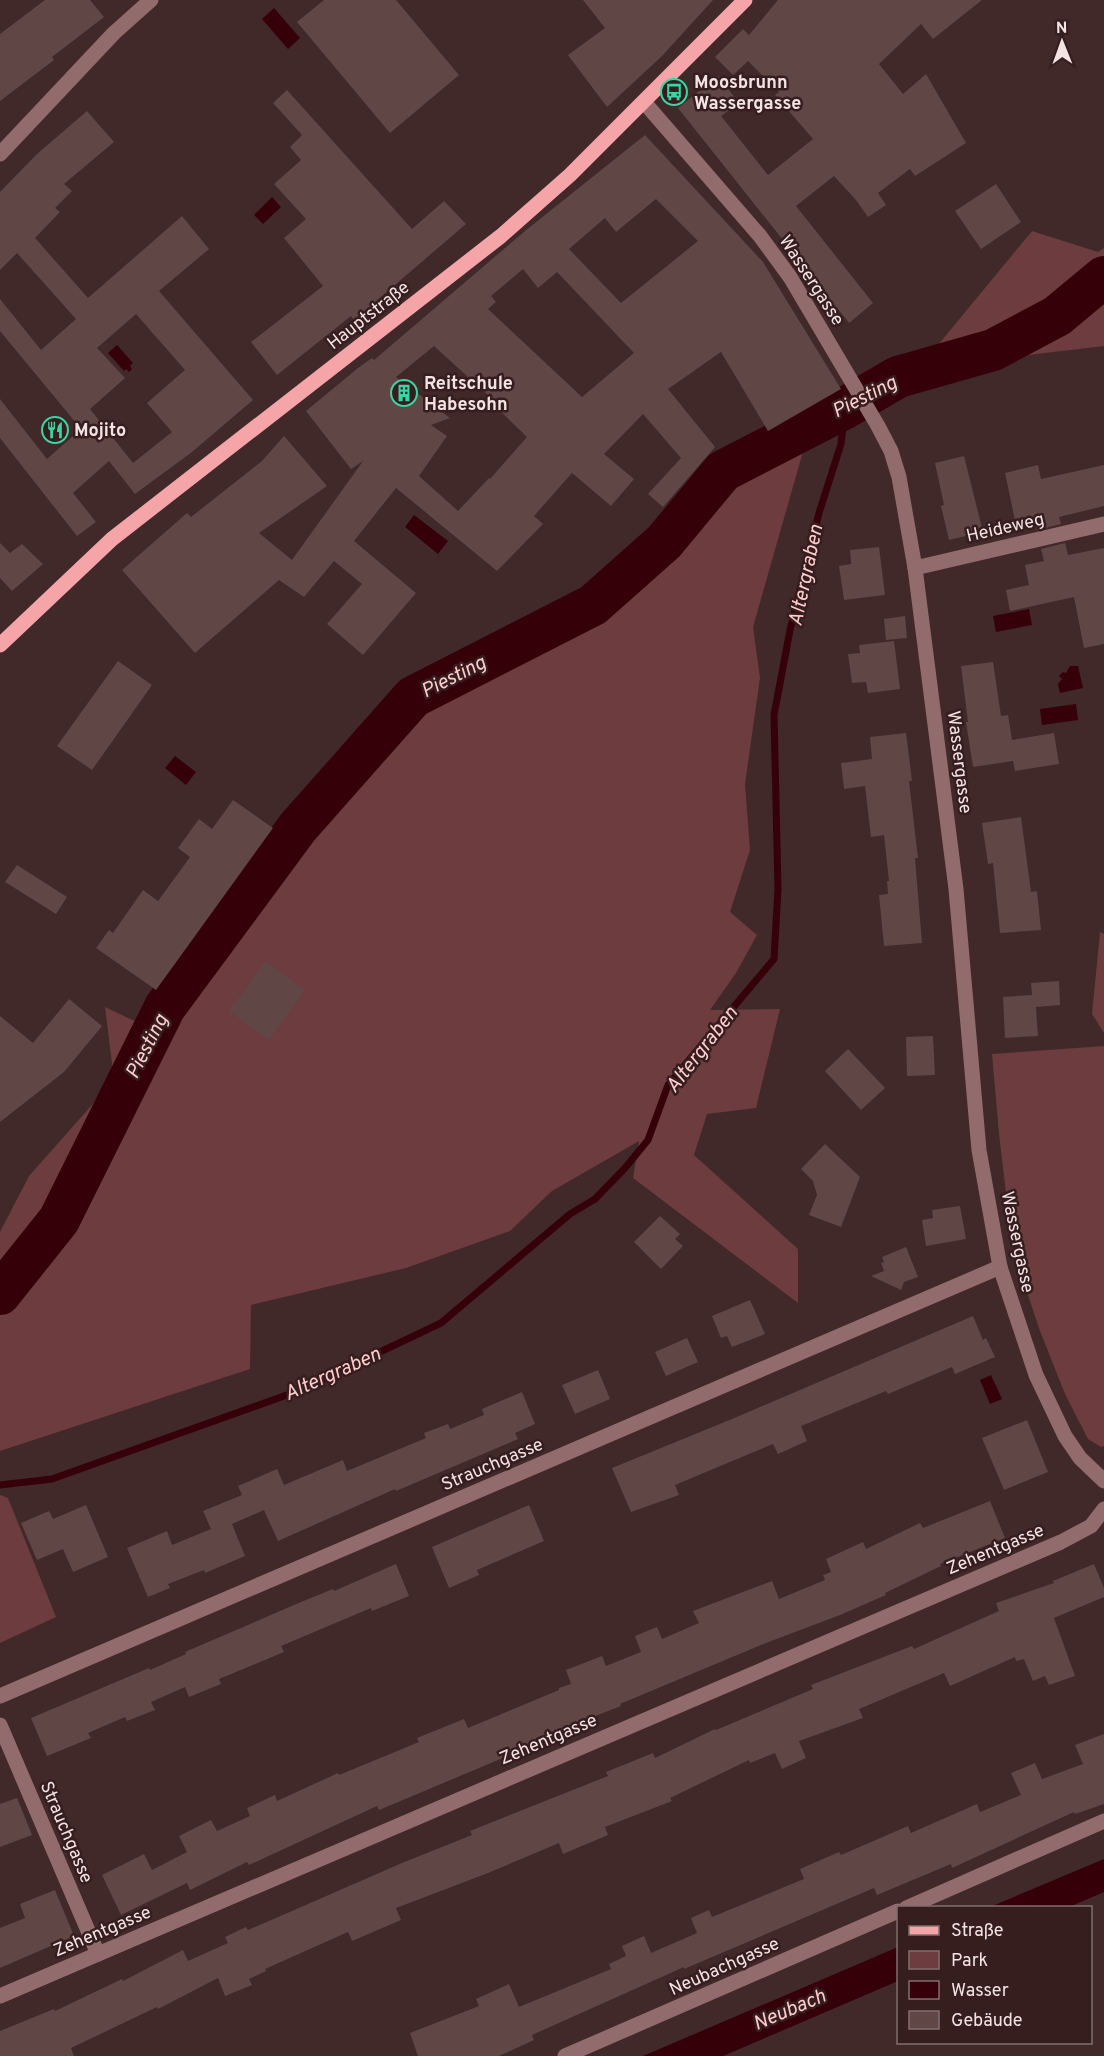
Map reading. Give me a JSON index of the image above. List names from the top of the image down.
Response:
{
  "streets": {
    "main road": ["Hauptstraße"],
    "street": [
      "Wassergasse",
      "Heideweg",
      "Strauchgasse",
      "Zehentgasse",
      "Neubachgasse"
    ]
  },
  "crossings": [
    ["Wassergasse", "Hauptstraße"],
    ["Wassergasse", "Heideweg"],
    ["Wassergasse", "Strauchgasse"],
    ["Strauchgasse", "Zehentgasse"]
  ],
  "water": ["Piesting", "Altergraben", "Neubach"],
  "places": {
    "bus stop": ["Moosbrunn Wassergasse"],
    "building": ["Reitschule Habesohn"],
    "restaurant": ["Mojito"]
  },
  "legend": [
    "Straße",
    "Park",
    "Wasser",
    "Gebäude"
  ],
  "north": "top"
}
